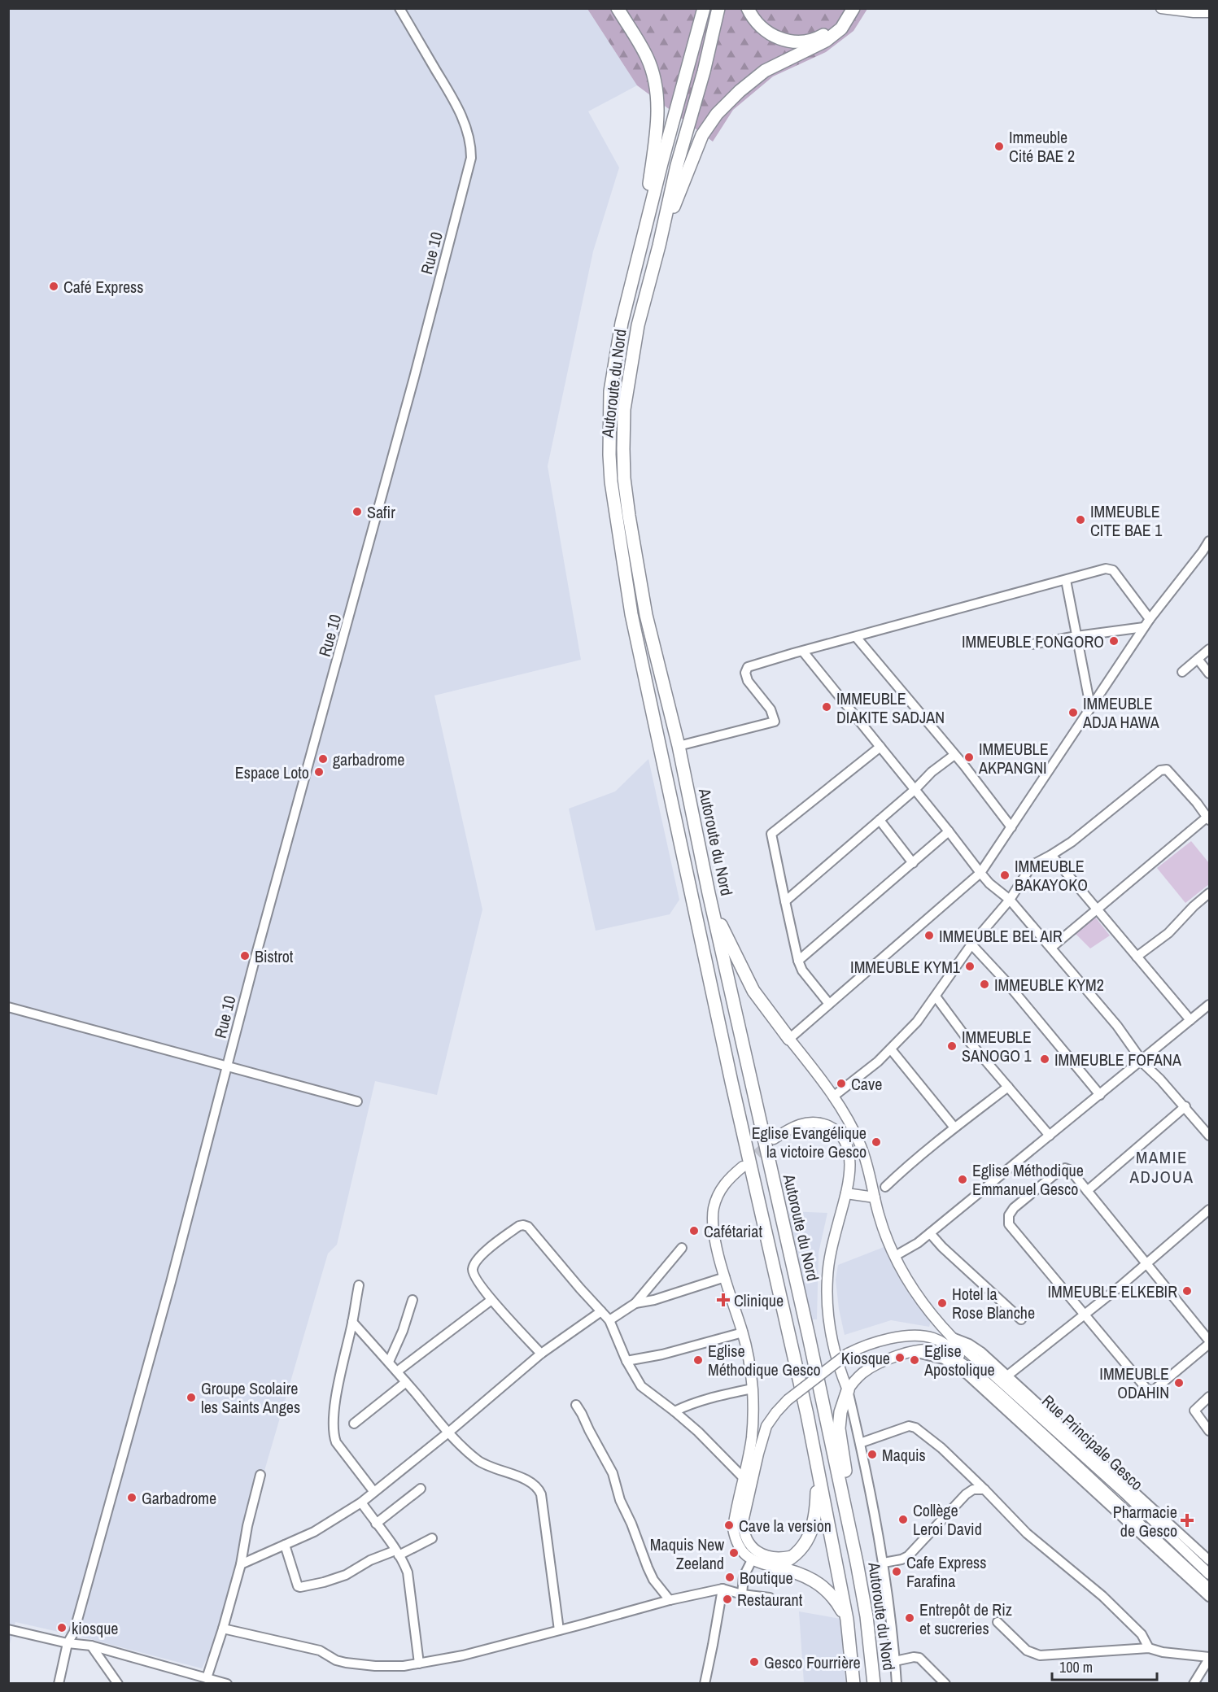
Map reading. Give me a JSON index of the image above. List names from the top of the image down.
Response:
{
  "streets": {
    "highway": ["Autoroute du Nord"],
    "main road": ["Rue Principale Gesco"],
    "street": ["Rue 10"]
  },
  "districts": ["MAMIE ADJOUA"],
  "places": {
    "other": [
      "Immeuble Cité BAE 2",
      "Café Express",
      "Safir",
      "IMMEUBLE CITE BAE 1",
      "IMMEUBLE FONGORO",
      "IMMEUBLE DIAKITE SADJAN",
      "IMMEUBLE ADJA HAWA",
      "IMMEUBLE AKPANGNI",
      "garbadrome",
      "Espace Loto",
      "IMMEUBLE BAKAYOKO",
      "IMMEUBLE BEL AIR",
      "Bistrot",
      "IMMEUBLE KYM1",
      "IMMEUBLE KYM2",
      "IMMEUBLE SANOGO 1",
      "IMMEUBLE FOFANA",
      "Cave",
      "Eglise Evangélique la victoire Gesco",
      "Eglise Méthodique Emmanuel Gesco",
      "Cafétariat",
      "IMMEUBLE ELKEBIR",
      "Hotel la Rose Blanche",
      "Kiosque",
      "Eglise Méthodique Gesco",
      "Eglise Apostolique",
      "IMMEUBLE ODAHIN",
      "Groupe Scolaire les Saints Anges",
      "Maquis",
      "Garbadrome",
      "Collège Leroi David",
      "Cave la version",
      "Maquis New Zeeland",
      "Cafe Express Farafina",
      "Boutique",
      "Restaurant",
      "Entrepôt de Riz et sucreries",
      "kiosque",
      "Gesco Fourrière"
    ],
    "health": ["Clinique", "Pharmacie de Gesco"]
  },
  "scale_bar": "100 m"
}
